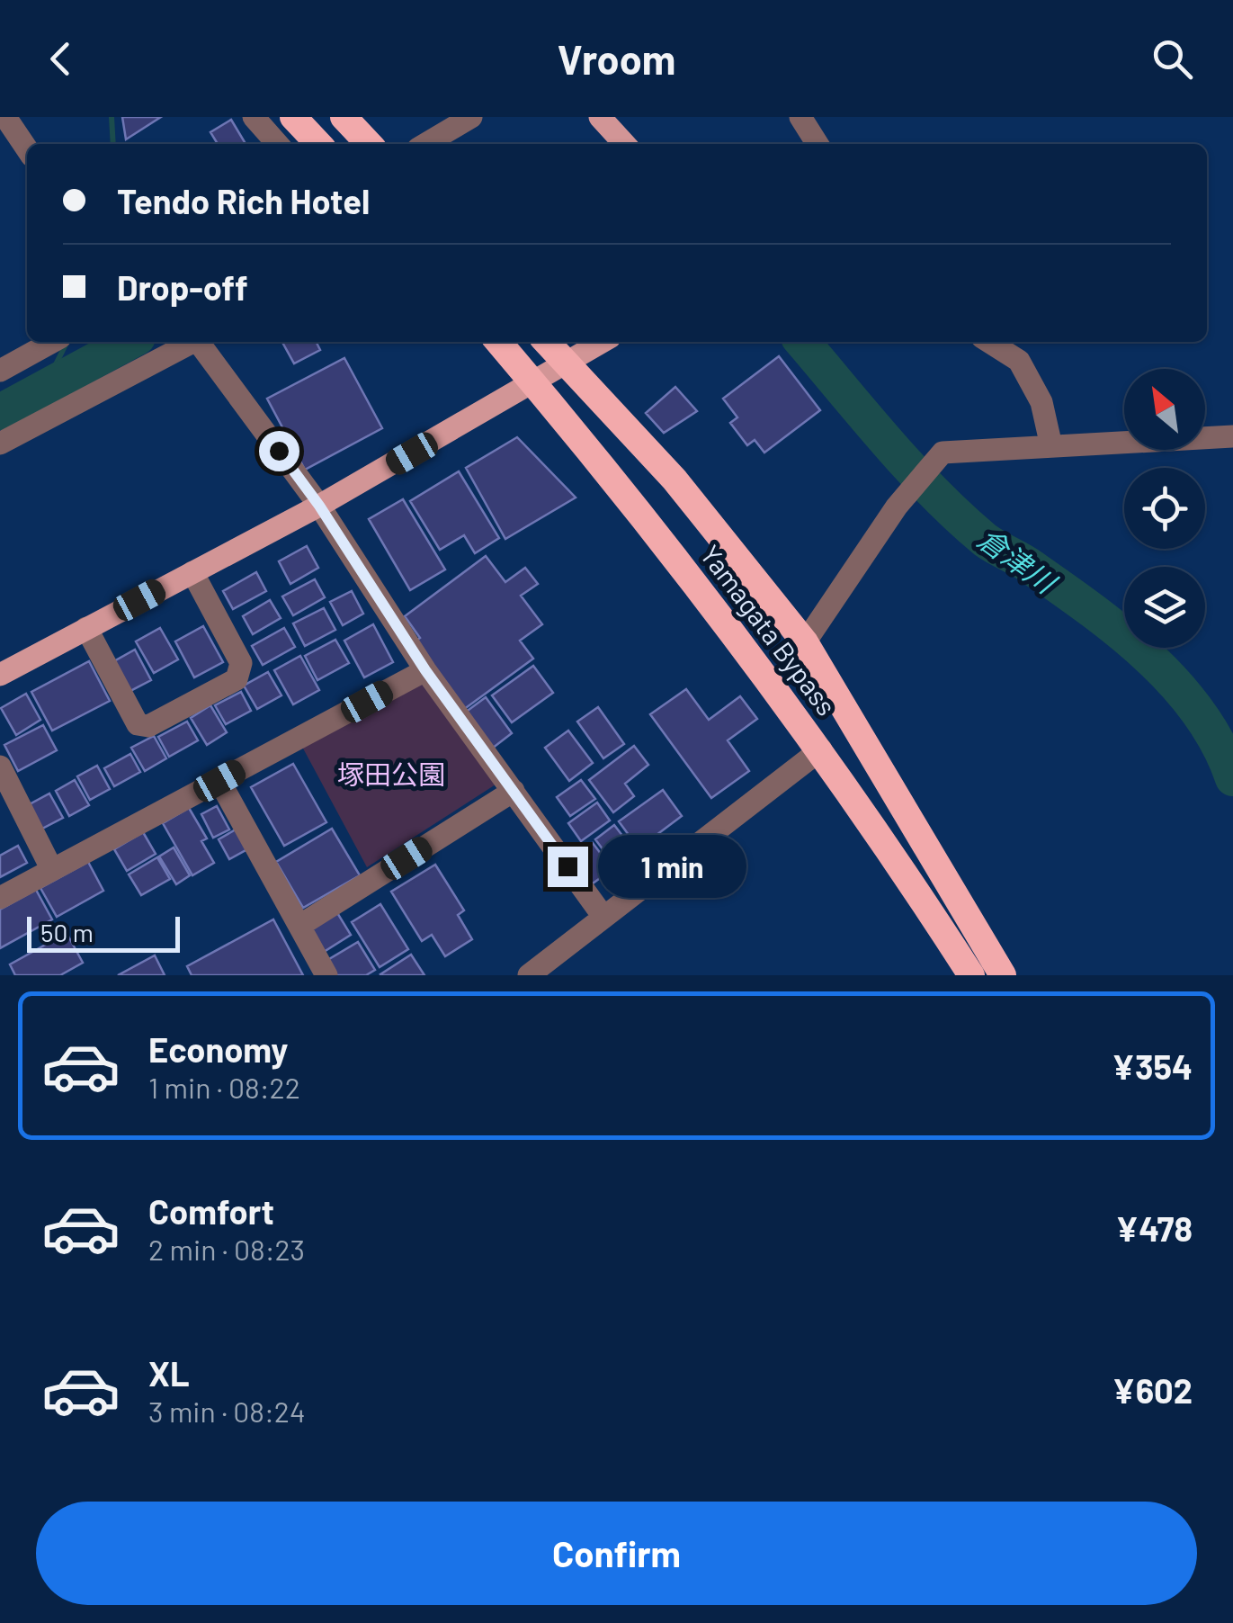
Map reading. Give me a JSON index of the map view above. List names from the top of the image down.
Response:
{
  "streets": {
    "highway": ["Yamagata Bypass"]
  },
  "water": ["倉津川"],
  "parks": ["塚田公園"],
  "scale_bar": "50 m",
  "north": "top left",
  "page": {
    "header": "Vroom",
    "banner": ["Tendo Rich Hotel", "Drop-off"],
    "bubble": "1 min",
    "scale": "50 m",
    "list": [
      {
        "name": "Economy",
        "note": "1 min · 08:22",
        "value": "¥354"
      },
      {
        "name": "Comfort",
        "note": "2 min · 08:23",
        "value": "¥478"
      },
      {
        "name": "XL",
        "note": "3 min · 08:24",
        "value": "¥602"
      }
    ],
    "buttons": "Confirm"
  }
}
